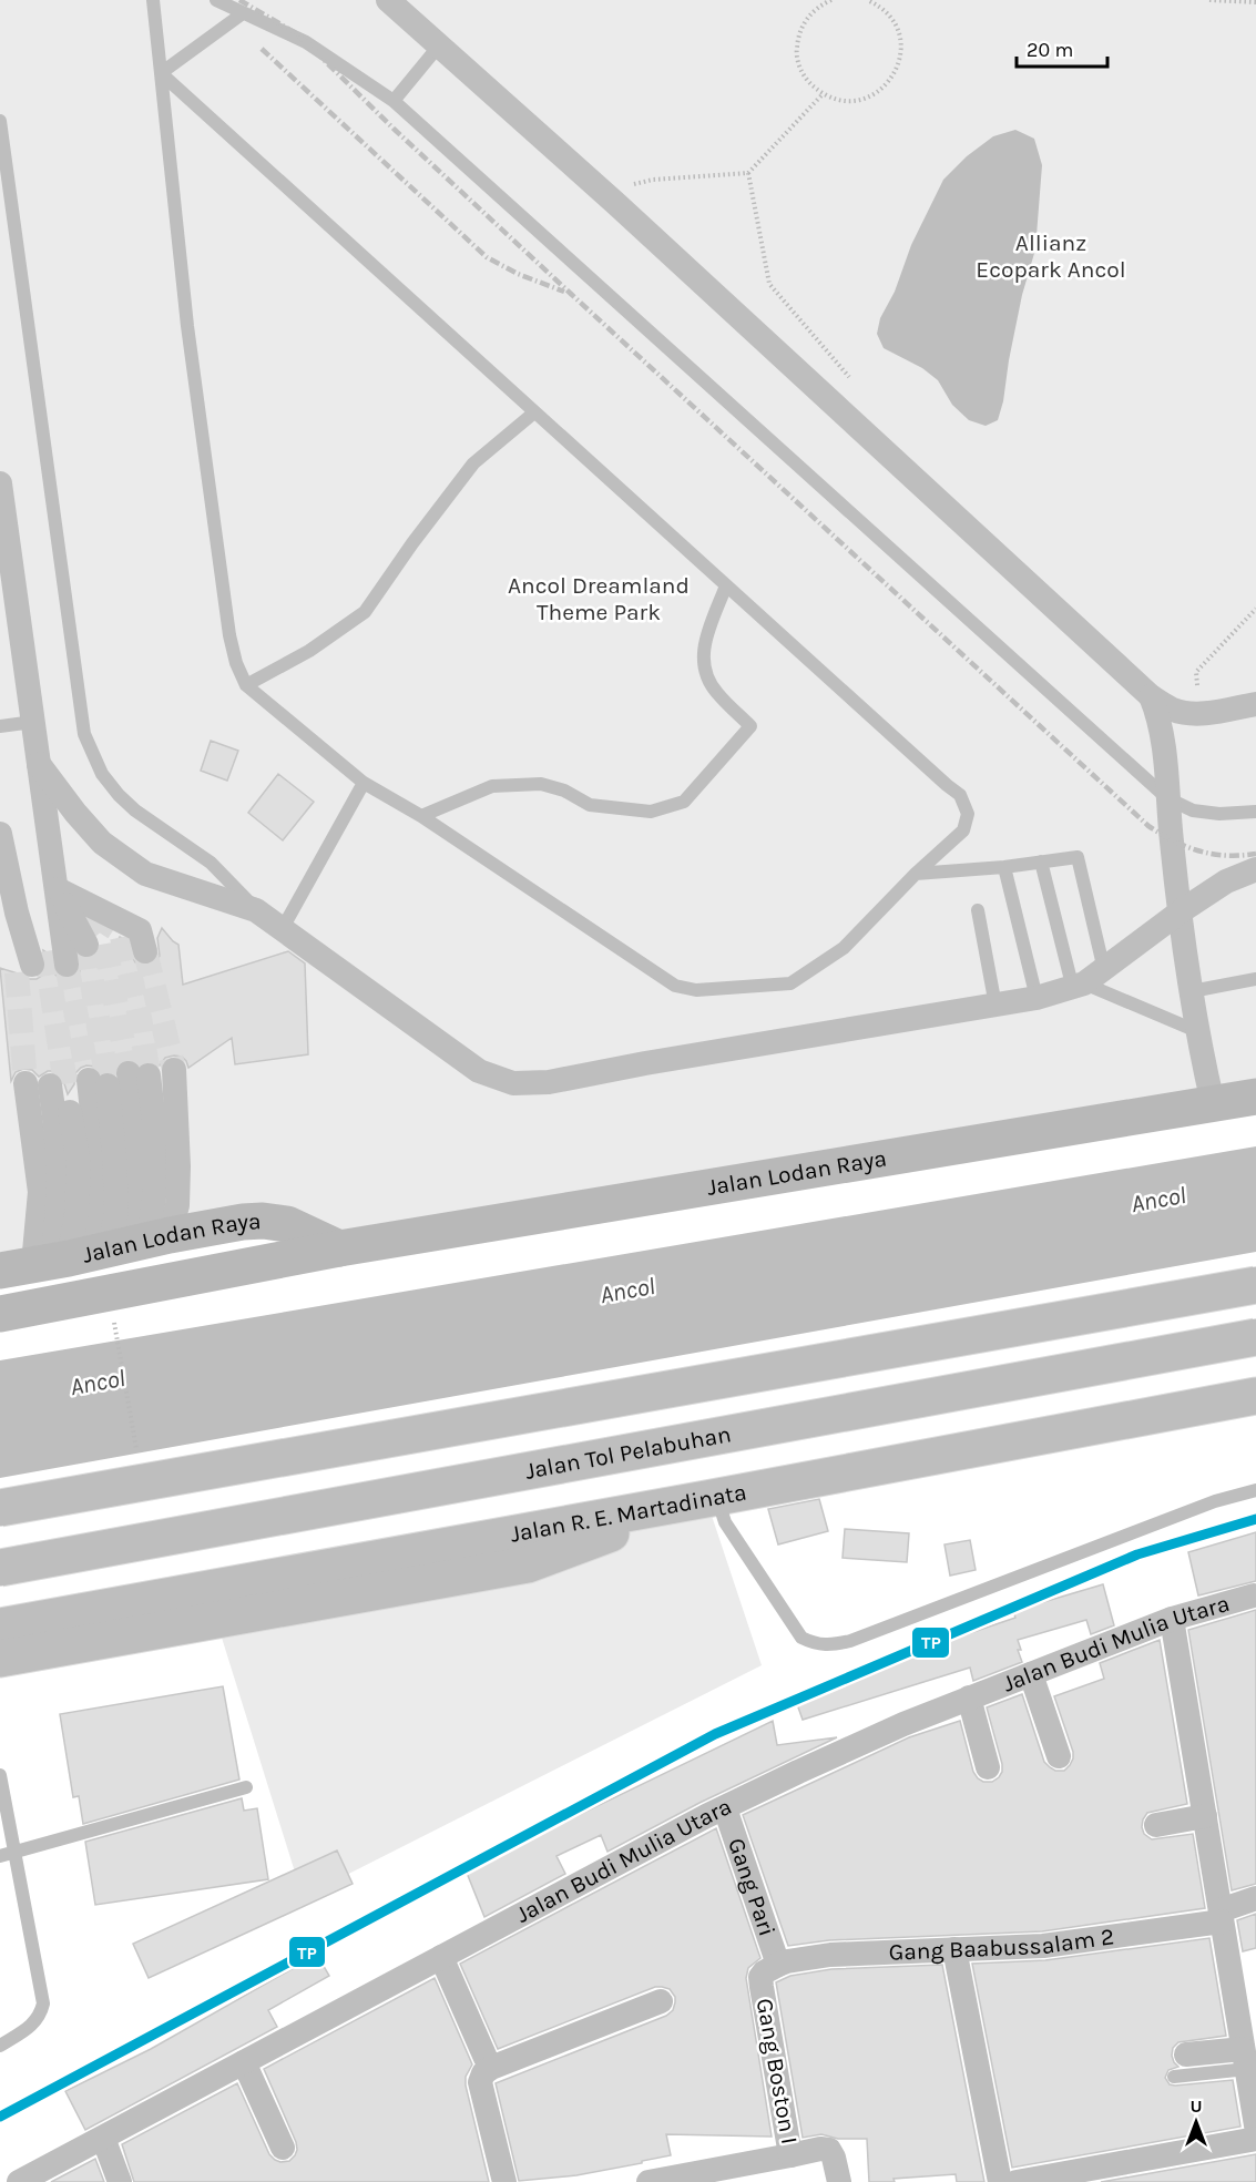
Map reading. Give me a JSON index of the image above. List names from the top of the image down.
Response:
{
  "streets": {
    "highway": ["Jalan Tol Pelabuhan", "Jalan R. E. Martadinata"],
    "main road": ["Jalan Lodan Raya"],
    "street": [
      "Jalan Budi Mulia Utara",
      "Gang Pari",
      "Gang Baabussalam 2",
      "Gang Boston I"
    ]
  },
  "crossings": [
    ["Jalan Budi Mulia Utara", "Gang Pari"],
    ["Gang Pari", "Gang Baabussalam 2"],
    ["Gang Pari", "Gang Boston I"],
    ["Gang Baabussalam 2", "Gang Boston I"]
  ],
  "water": ["Ancol"],
  "parks": ["Allianz Ecopark Ancol", "Ancol Dreamland Theme Park"],
  "lines": ["transit line TP"],
  "scale_bar": "20 m",
  "north": "top"
}
